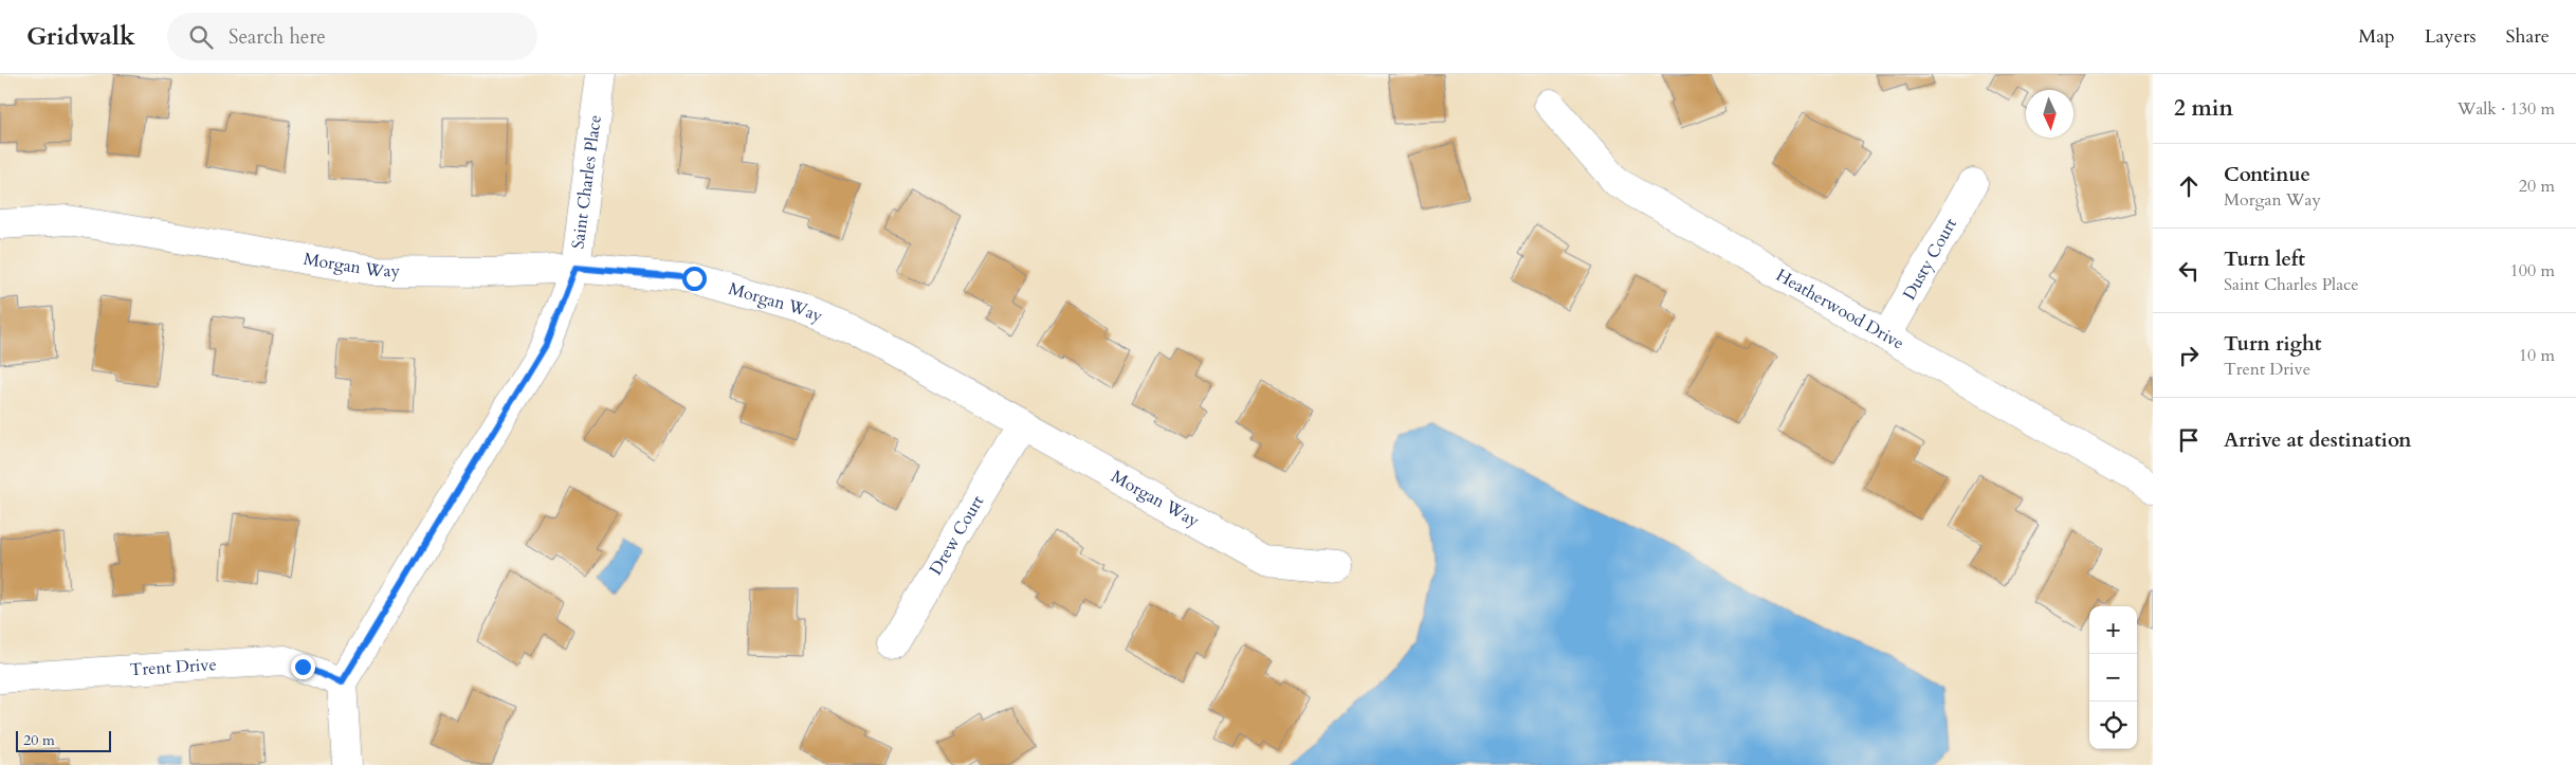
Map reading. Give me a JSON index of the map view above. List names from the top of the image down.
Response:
{
  "streets": {
    "street": [
      "Saint Charles Place",
      "Dusty Court",
      "Morgan Way",
      "Heatherwood Drive",
      "Drew Court",
      "Trent Drive"
    ]
  },
  "crossings": [
    ["Saint Charles Place", "Morgan Way"],
    ["Saint Charles Place", "Trent Drive"],
    ["Dusty Court", "Heatherwood Drive"],
    ["Morgan Way", "Drew Court"]
  ],
  "scale_bar": "20 m",
  "north": "bottom",
  "page": {
    "header": "Gridwalk",
    "search": "Search here",
    "nav": ["Map", "Layers", "Share"],
    "heading": ["2 min", "Walk · 130 m"],
    "list": [
      ["Continue", "Morgan Way", "20 m"],
      ["Turn left", "Saint Charles Place", "100 m"],
      ["Turn right", "Trent Drive", "10 m"],
      "Arrive at destination"
    ],
    "map_buttons": ["+", "−"],
    "scale": "20 m"
  }
}
